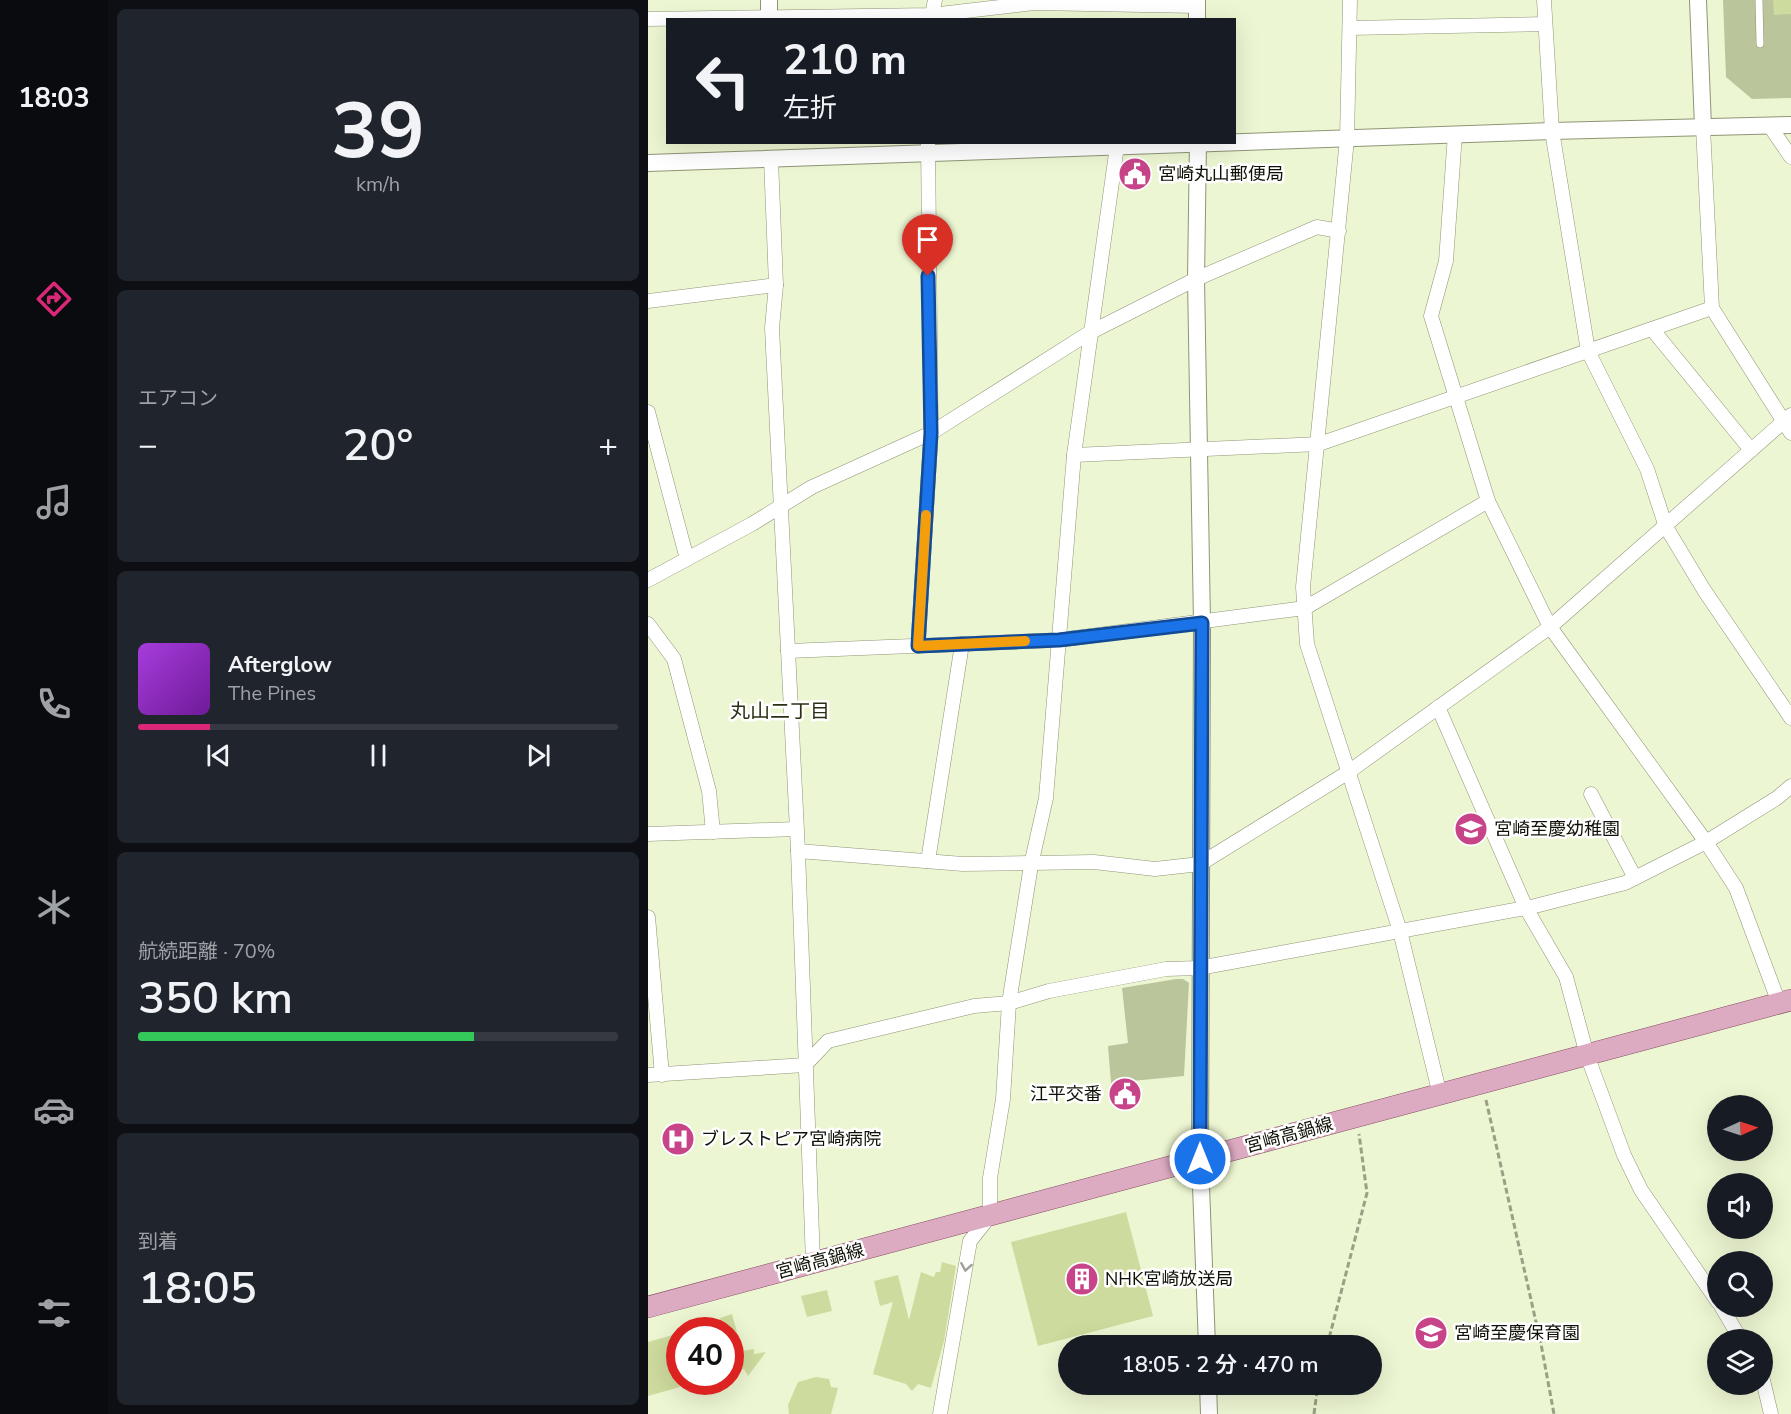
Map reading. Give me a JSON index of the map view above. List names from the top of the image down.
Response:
{
  "streets": {
    "main road": ["宮崎高鍋線"]
  },
  "districts": ["丸山二丁目"],
  "places": {
    "public building": ["宮崎丸山郵便局", "江平交番"],
    "school or university": ["宮崎至慶幼稚園", "宮崎至慶保育園"],
    "hospital": ["ブレストピア宮崎病院"],
    "building": ["NHK宮崎放送局"]
  },
  "north": "right",
  "page": {
    "tabs": "18:03",
    "tile": [
      ["39", "km/h"],
      "エアコン",
      ["航続距離 · 70%", "350 km"],
      ["到着", "18:05"]
    ],
    "turn": ["210 m", "左折"],
    "heat": ["−", "20°", "+"],
    "song": ["Afterglow", "The Pines"],
    "limit": "40",
    "trip": "18:05 · 2 分 · 470 m"
  }
}
